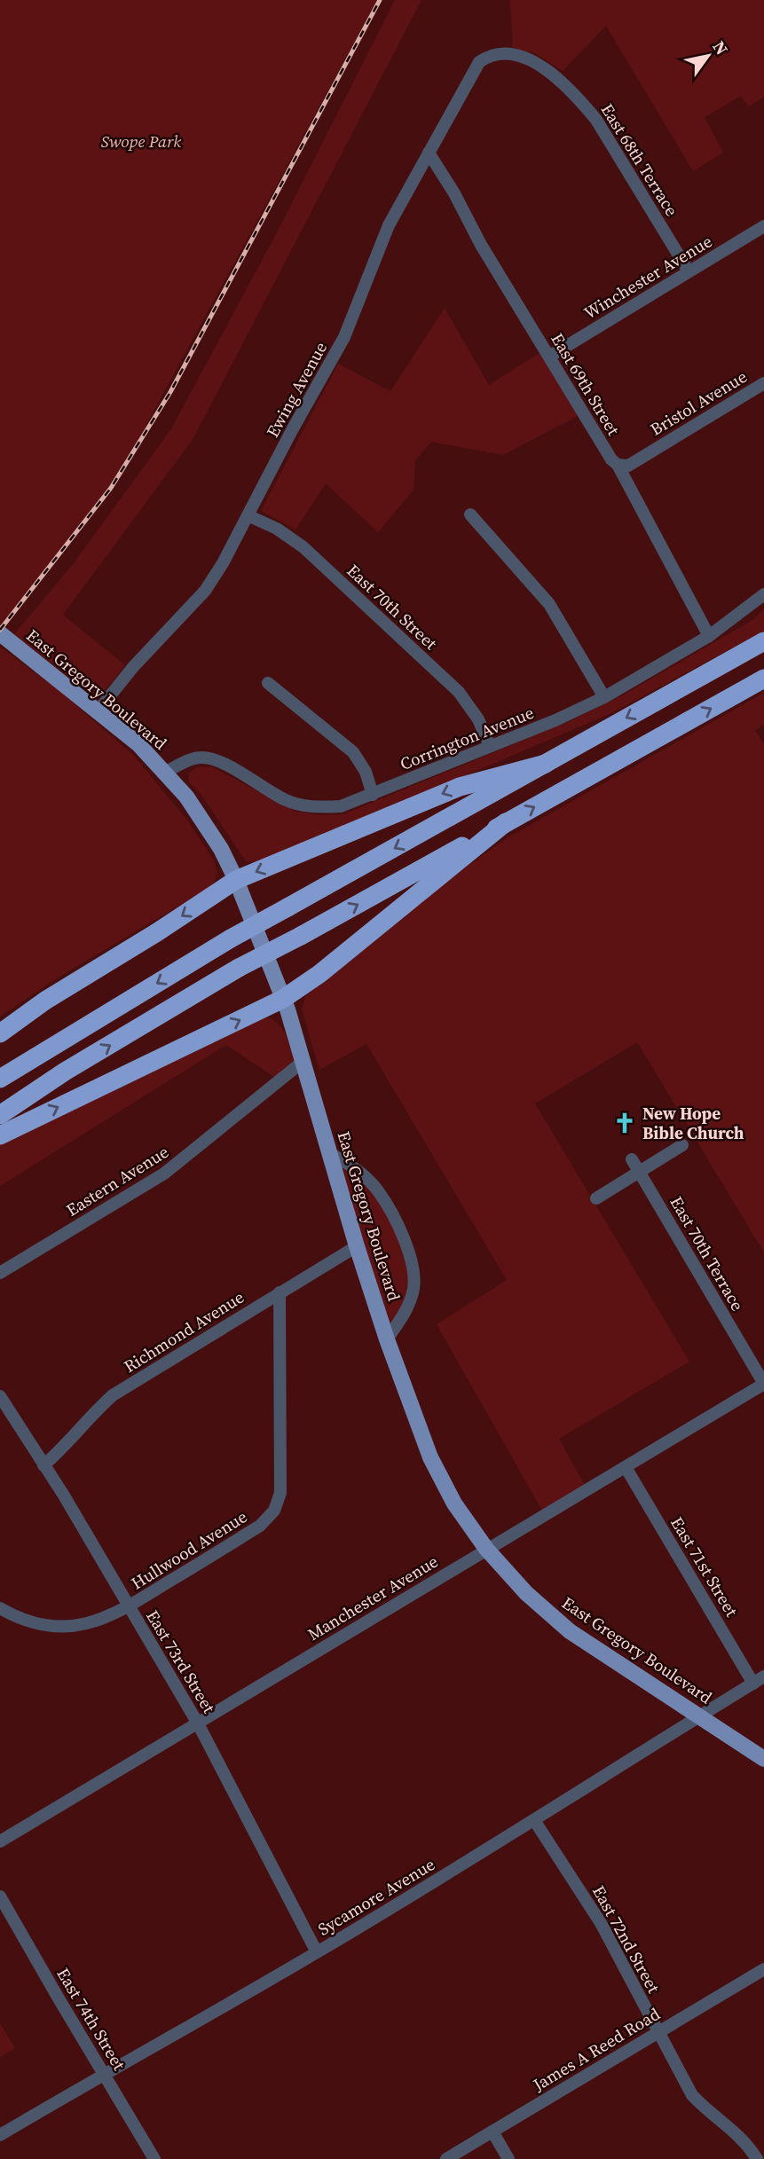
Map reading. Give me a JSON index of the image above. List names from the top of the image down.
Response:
{
  "streets": {
    "main road": ["East Gregory Boulevard"],
    "street": [
      "East 68th Terrace",
      "Winchester Avenue",
      "East 69th Street",
      "Ewing Avenue",
      "Bristol Avenue",
      "East 70th Street",
      "Corrington Avenue",
      "Eastern Avenue",
      "East 70th Terrace",
      "Richmond Avenue",
      "Hullwood Avenue",
      "East 71st Street",
      "Manchester Avenue",
      "East 73rd Street",
      "Sycamore Avenue",
      "East 72nd Street",
      "East 74th Street",
      "James A Reed Road"
    ]
  },
  "crossings": [
    ["East 68th Terrace", "Winchester Avenue"],
    ["East 68th Terrace", "Ewing Avenue"],
    ["Winchester Avenue", "East 69th Street"],
    ["East 69th Street", "Ewing Avenue"],
    ["East 69th Street", "Bristol Avenue"],
    ["East 69th Street", "Corrington Avenue"],
    ["Ewing Avenue", "East 70th Street"],
    ["Ewing Avenue", "East Gregory Boulevard"],
    ["East 70th Street", "Corrington Avenue"],
    ["East Gregory Boulevard", "Corrington Avenue"],
    ["East Gregory Boulevard", "Eastern Avenue"],
    ["East Gregory Boulevard", "Richmond Avenue"],
    ["East Gregory Boulevard", "Manchester Avenue"],
    ["East Gregory Boulevard", "Sycamore Avenue"],
    ["East 70th Terrace", "Manchester Avenue"],
    ["Richmond Avenue", "Hullwood Avenue"],
    ["Richmond Avenue", "East 73rd Street"],
    ["Hullwood Avenue", "East 73rd Street"],
    ["East 71st Street", "Manchester Avenue"],
    ["East 71st Street", "Sycamore Avenue"],
    ["Manchester Avenue", "East 73rd Street"],
    ["East 73rd Street", "Sycamore Avenue"],
    ["Sycamore Avenue", "East 72nd Street"],
    ["Sycamore Avenue", "East 74th Street"],
    ["East 72nd Street", "James A Reed Road"]
  ],
  "parks": ["Swope Park"],
  "places": {
    "church": ["New Hope Bible Church"]
  },
  "north": "top right"
}
